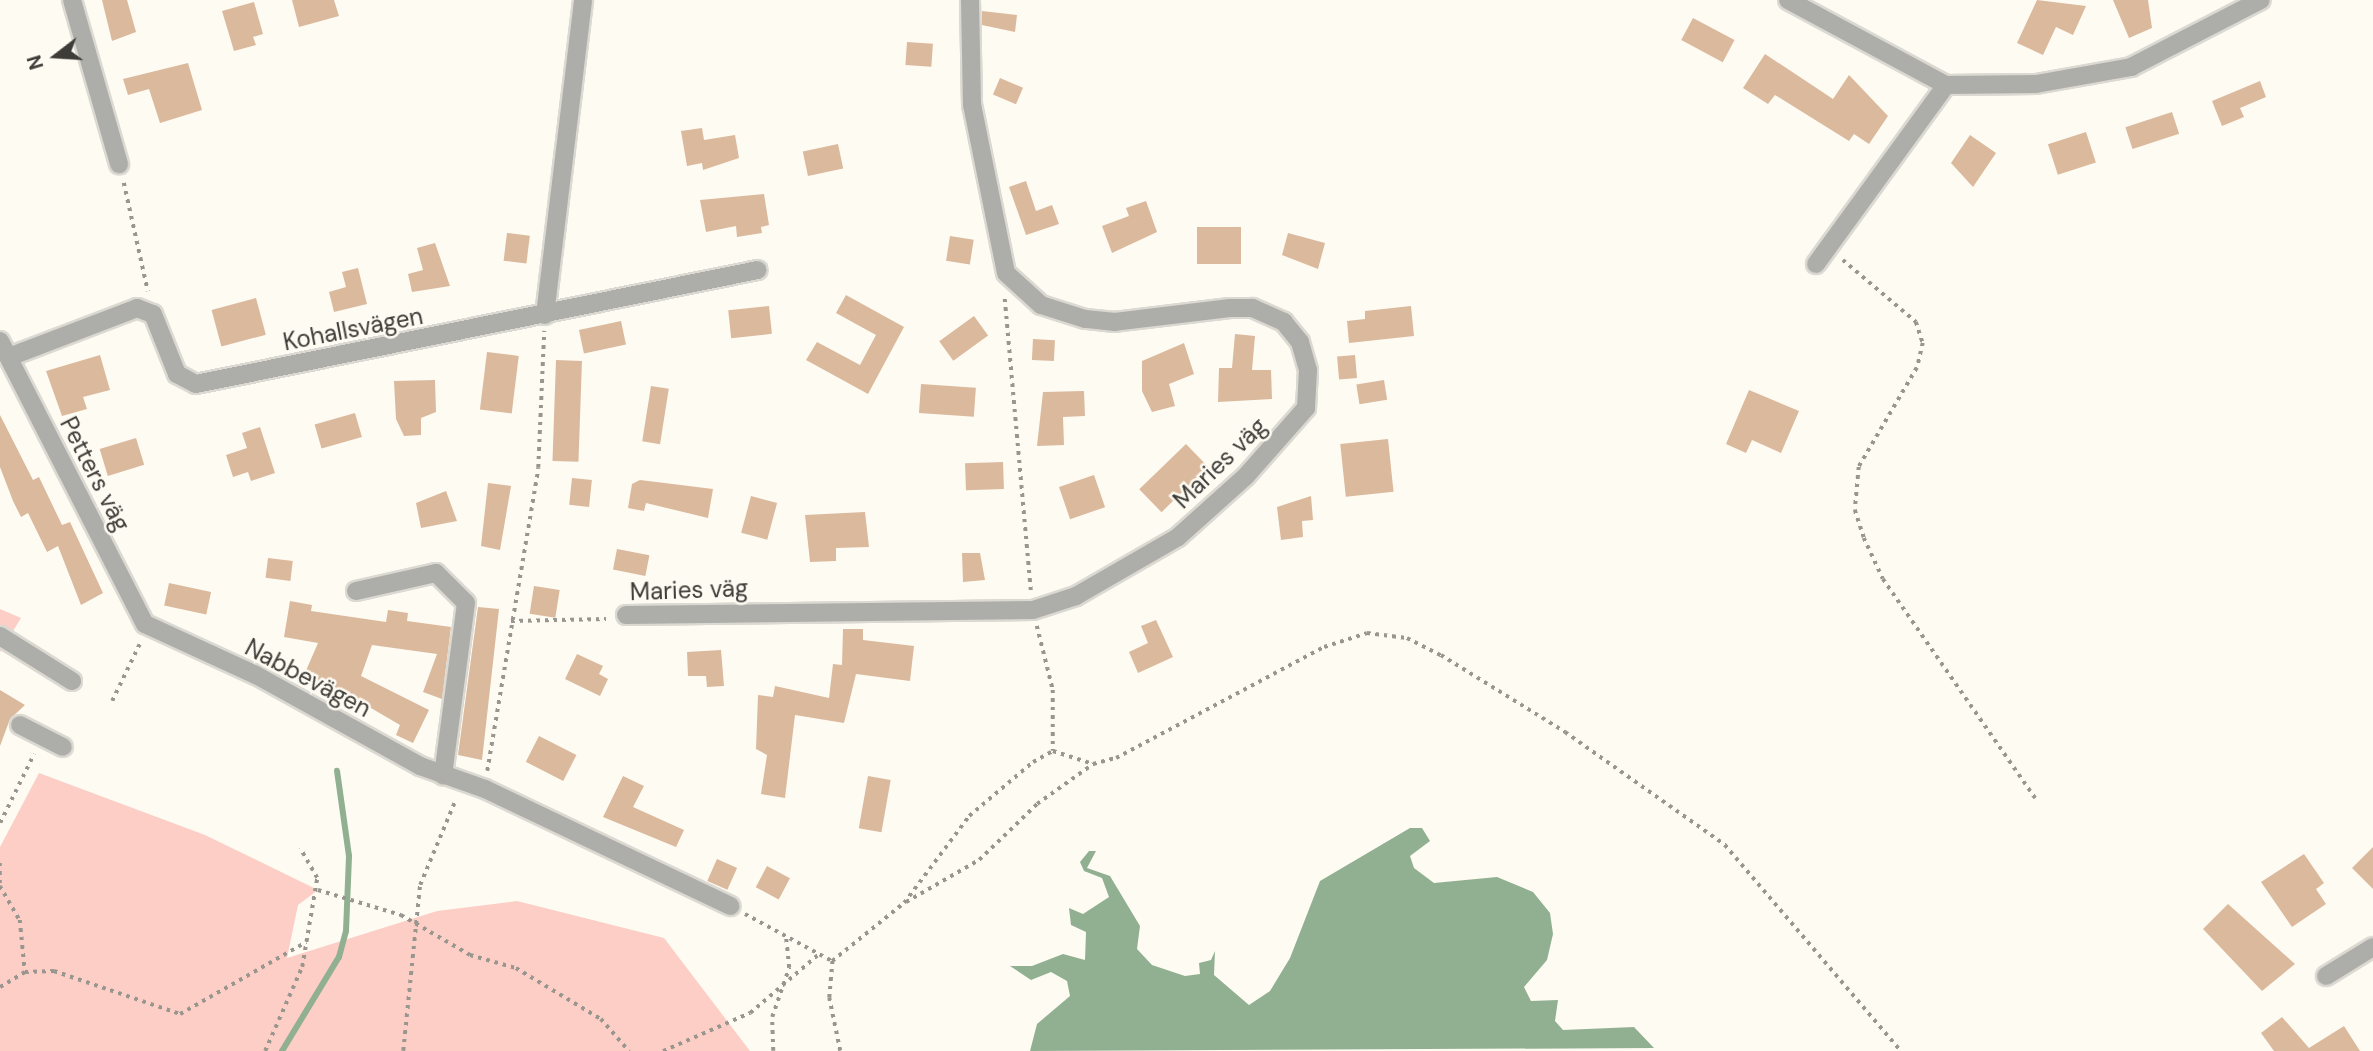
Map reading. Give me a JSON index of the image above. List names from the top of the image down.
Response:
{
  "streets": {
    "street": [
      "Kohallsvägen",
      "Maries väg",
      "Petters väg",
      "Nabbevägen"
    ]
  },
  "crossings": [
    ["Petters väg", "Nabbevägen"]
  ],
  "north": "left"
}
